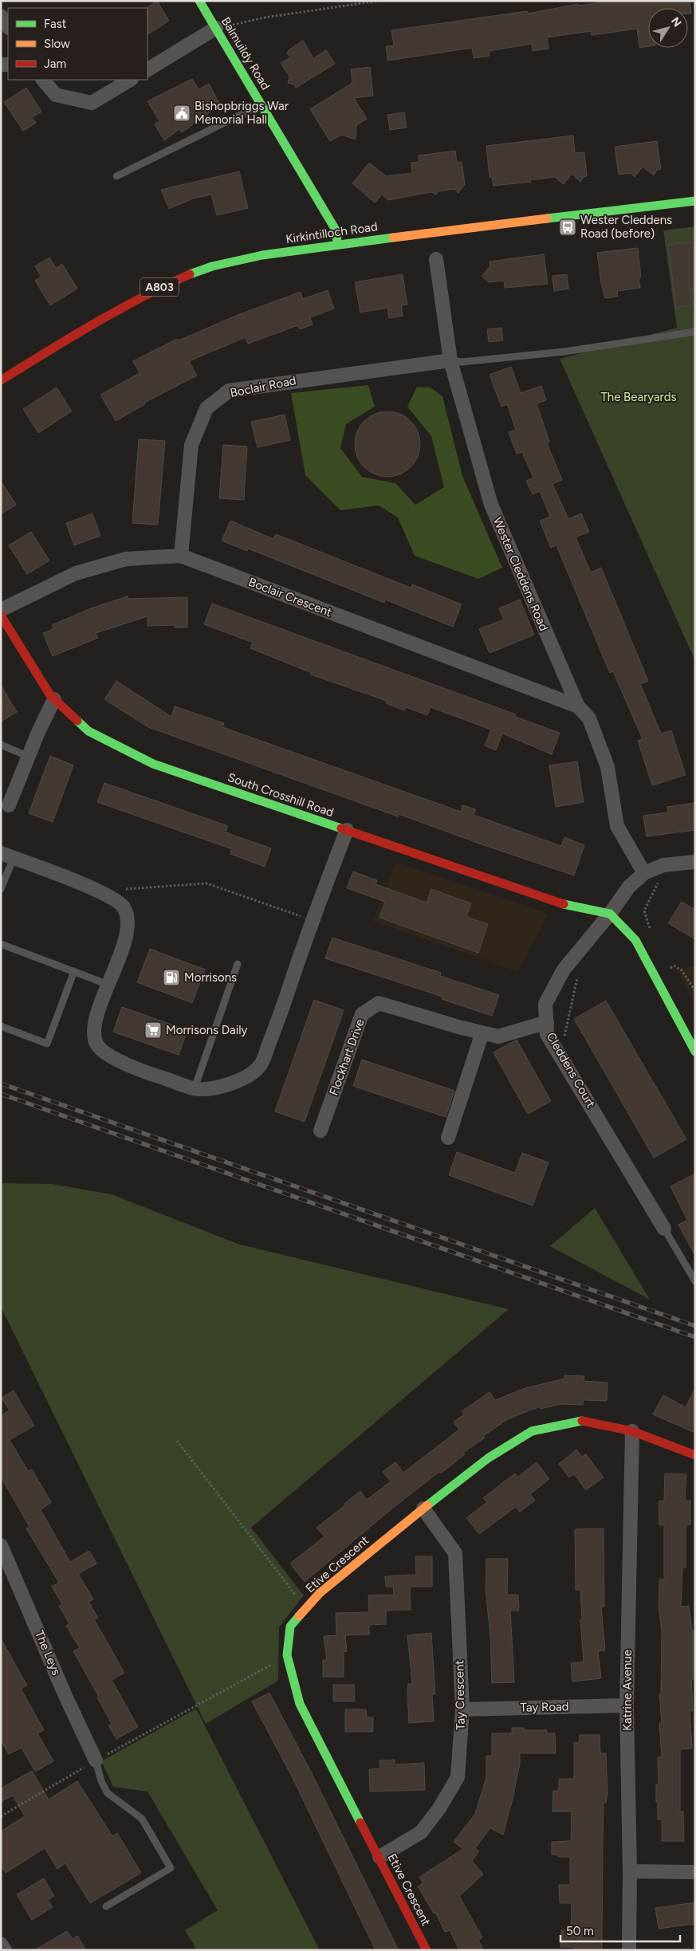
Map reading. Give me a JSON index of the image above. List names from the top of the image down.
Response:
{
  "streets": {
    "street": [
      "Balmuildy Road",
      "Kirkintilloch Road",
      "A803",
      "Boclair Road",
      "Wester Cleddens Road",
      "Boclair Crescent",
      "South Crosshill Road",
      "Flockhart Drive",
      "Cleddens Court",
      "Etive Crescent",
      "The Leys",
      "Katrine Avenue",
      "Tay Crescent",
      "Tay Road"
    ]
  },
  "crossings": [
    ["Balmuildy Road", "Kirkintilloch Road"],
    ["Boclair Road", "Wester Cleddens Road"],
    ["Boclair Road", "Boclair Crescent"],
    ["Wester Cleddens Road", "Boclair Crescent"],
    ["Wester Cleddens Road", "Cleddens Court"],
    ["South Crosshill Road", "Cleddens Court"],
    ["Flockhart Drive", "Cleddens Court"],
    ["Etive Crescent", "Katrine Avenue"],
    ["Etive Crescent", "Tay Crescent"],
    ["Katrine Avenue", "Tay Road"],
    ["Tay Crescent", "Tay Road"]
  ],
  "parks": ["The Bearyards"],
  "places": {
    "public building": ["Bishopbriggs War Memorial Hall"],
    "bus stop": ["Wester Cleddens Road (before)"],
    "fuel station": ["Morrisons"],
    "supermarket": ["Morrisons Daily"]
  },
  "legend": ["Fast", "Slow", "Jam"],
  "scale_bar": "50 m",
  "north": "top right"
}
